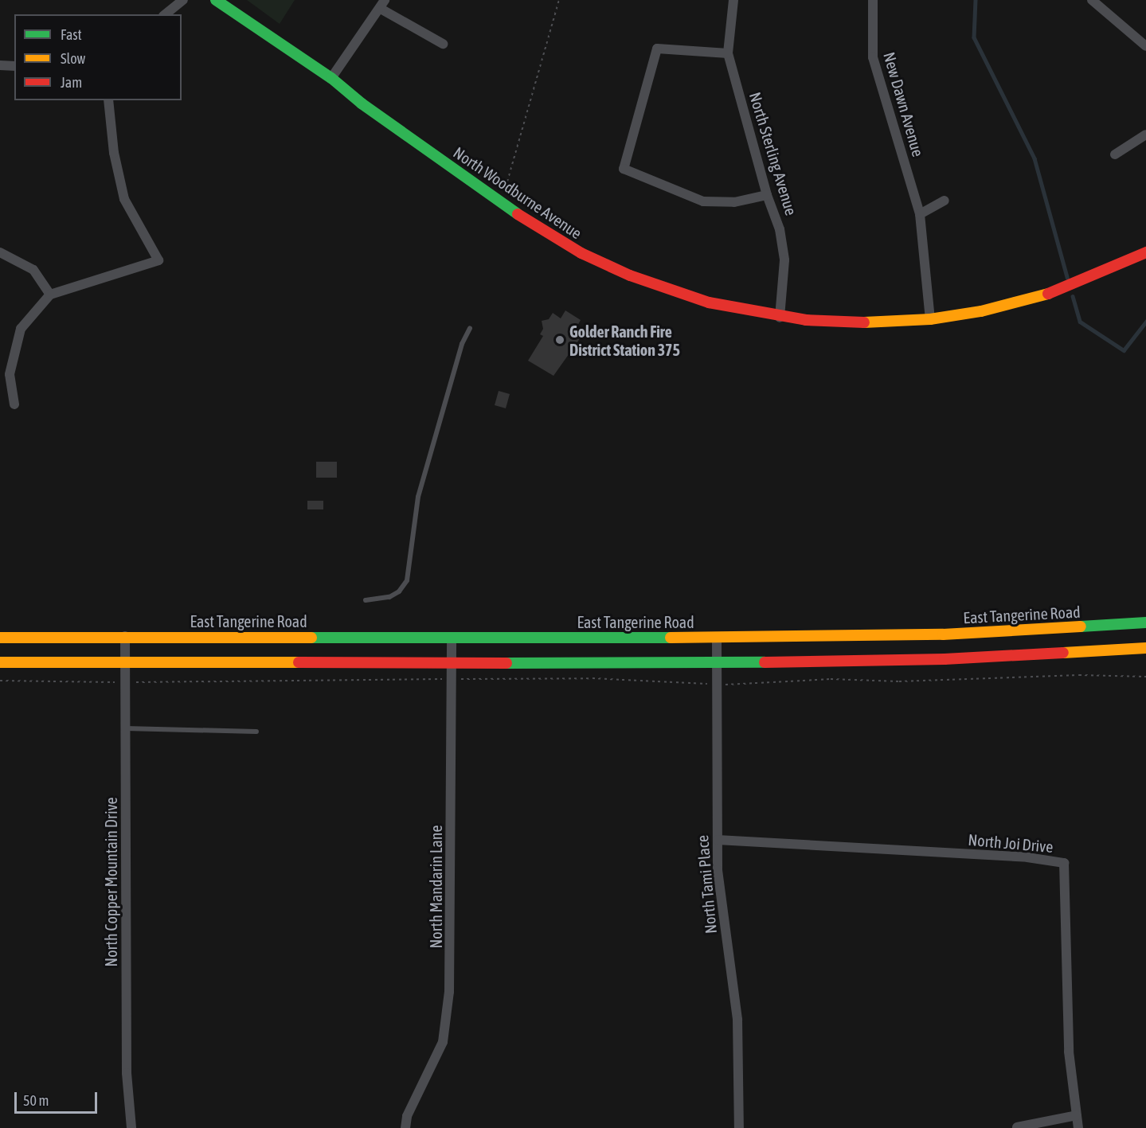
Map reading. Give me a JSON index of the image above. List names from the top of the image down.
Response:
{
  "streets": {
    "main road": ["North Woodburne Avenue", "East Tangerine Road"],
    "street": [
      "New Dawn Avenue",
      "North Sterling Avenue",
      "North Joi Drive",
      "North Copper Mountain Drive",
      "North Tami Place",
      "North Mandarin Lane"
    ]
  },
  "crossings": [
    ["New Dawn Avenue", "North Woodburne Avenue"],
    ["North Sterling Avenue", "North Woodburne Avenue"],
    ["East Tangerine Road", "North Copper Mountain Drive"],
    ["East Tangerine Road", "North Tami Place"],
    ["East Tangerine Road", "North Mandarin Lane"],
    ["North Joi Drive", "North Tami Place"]
  ],
  "places": ["Golder Ranch Fire District Station 375"],
  "legend": ["Fast", "Slow", "Jam"],
  "scale_bar": "50 m"
}
